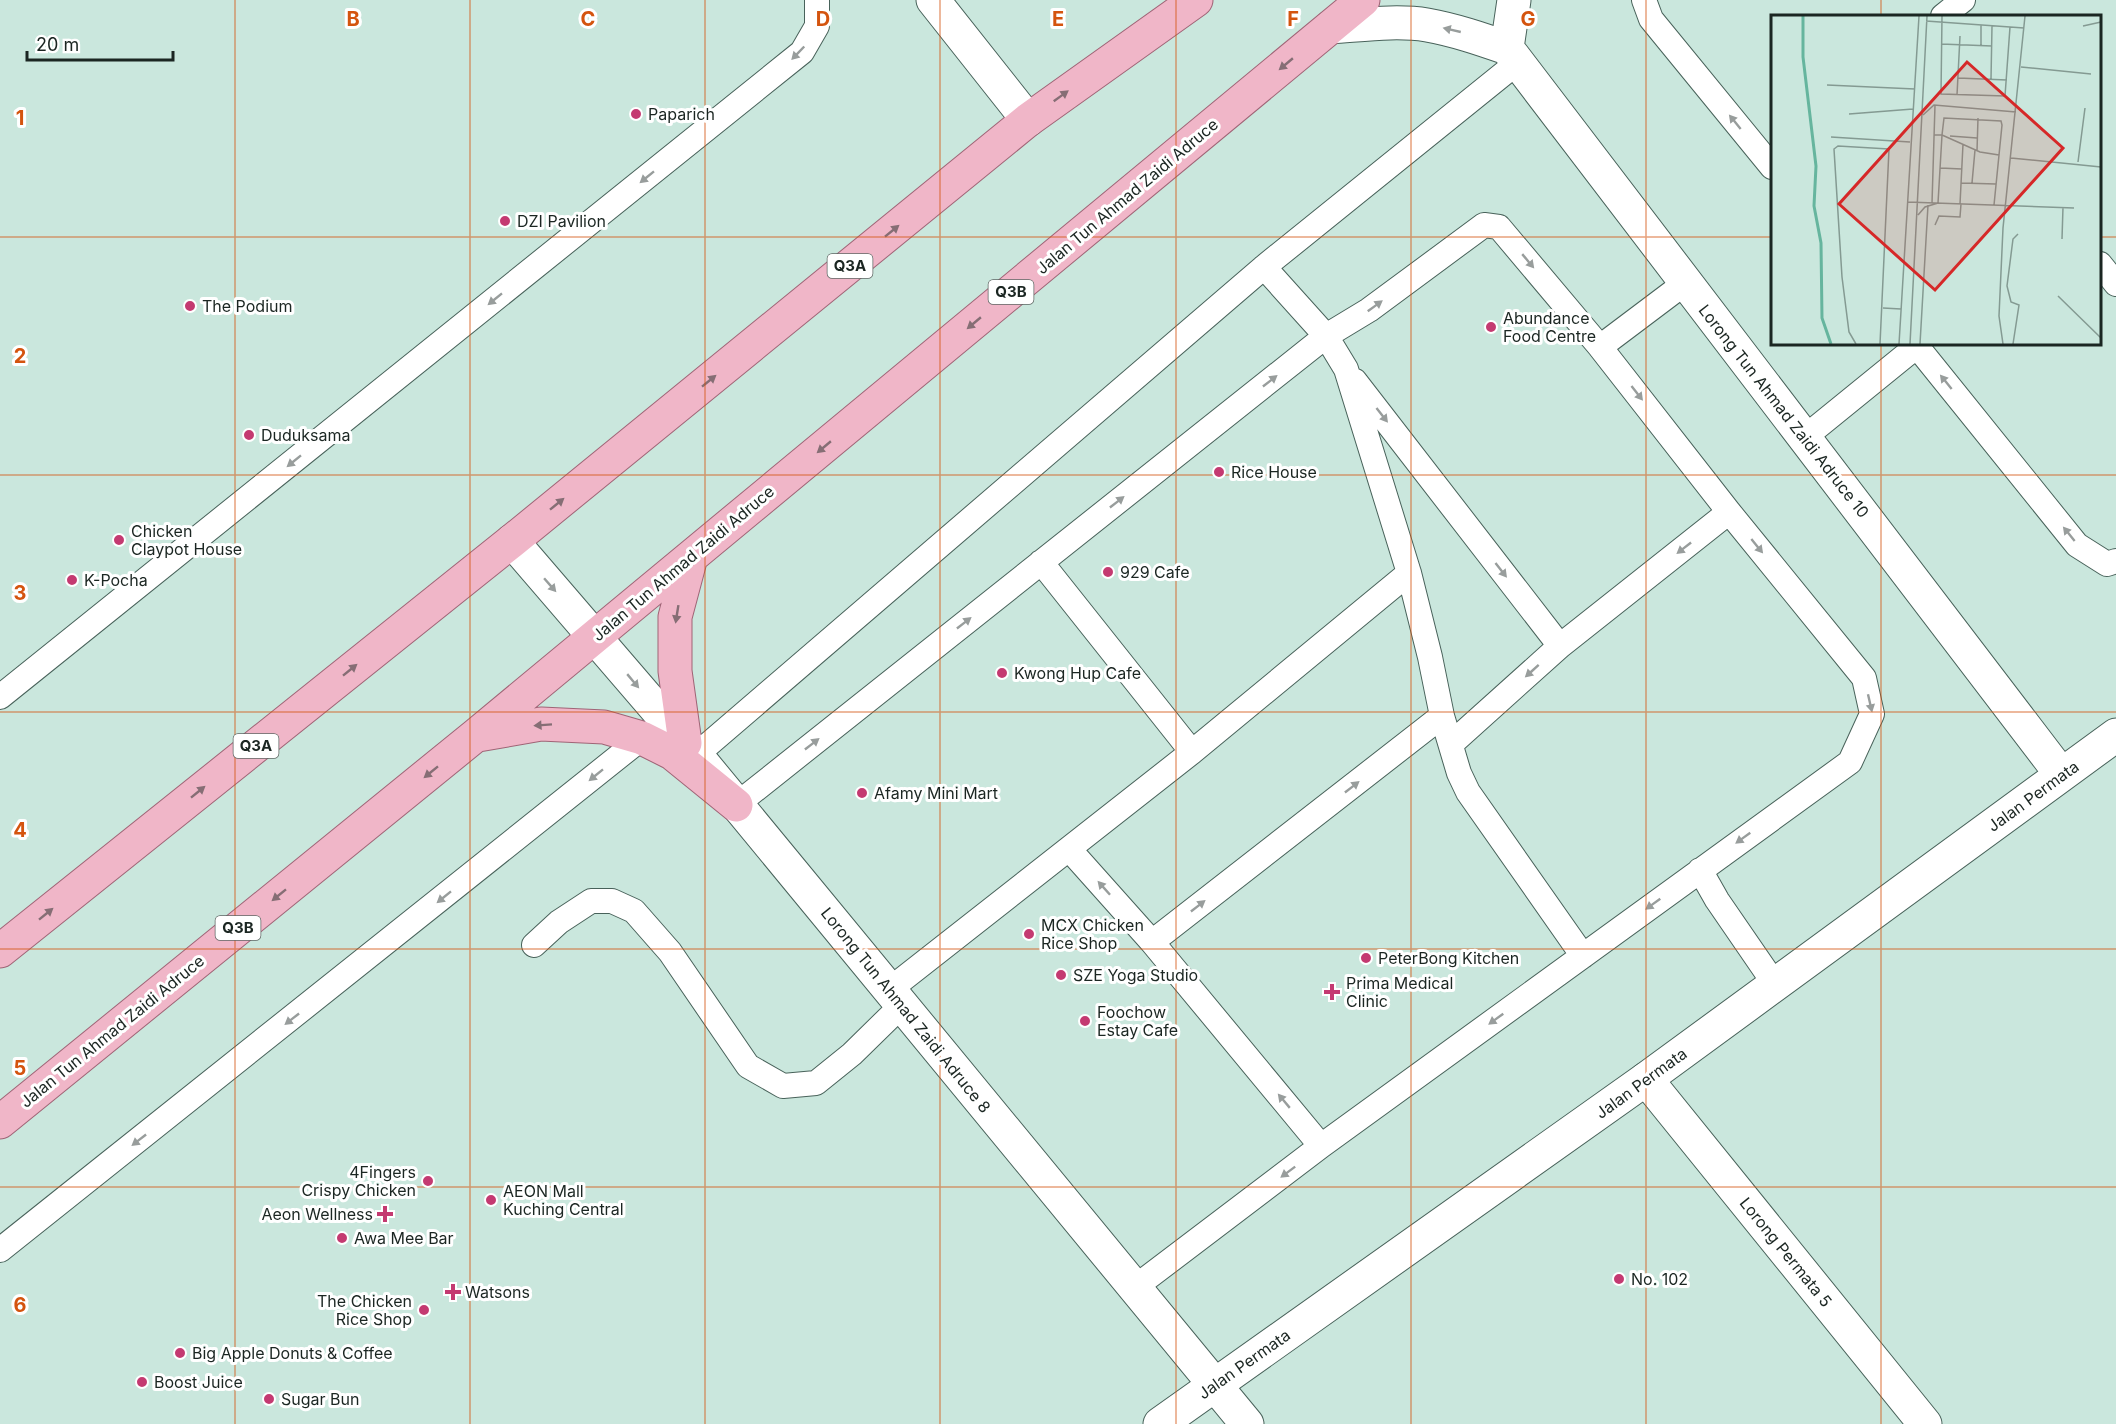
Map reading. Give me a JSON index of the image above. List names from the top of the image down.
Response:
{
  "streets": {
    "main road": ["Jalan Tun Ahmad Zaidi Adruce", "Q3A", "Q3B"],
    "street": [
      "Lorong Tun Ahmad Zaidi Adruce 10",
      "Jalan Permata",
      "Lorong Tun Ahmad Zaidi Adruce 8",
      "Lorong Permata 5"
    ]
  },
  "crossings": [
    ["Jalan Tun Ahmad Zaidi Adruce", "Lorong Tun Ahmad Zaidi Adruce 8"],
    ["Q3A", "Lorong Tun Ahmad Zaidi Adruce 8"],
    ["Lorong Tun Ahmad Zaidi Adruce 10", "Jalan Permata"],
    ["Jalan Permata", "Lorong Tun Ahmad Zaidi Adruce 8"],
    ["Jalan Permata", "Lorong Permata 5"]
  ],
  "places": {
    "other": [
      "Paparich",
      "DZI Pavilion",
      "The Podium",
      "Abundance Food Centre",
      "Duduksama",
      "Rice House",
      "Chicken Claypot House",
      "929 Cafe",
      "K-Pocha",
      "Kwong Hup Cafe",
      "Afamy Mini Mart",
      "MCX Chicken Rice Shop",
      "PeterBong Kitchen",
      "SZE Yoga Studio",
      "Foochow Estay Cafe",
      "4Fingers Crispy Chicken",
      "AEON Mall Kuching Central",
      "Awa Mee Bar",
      "No. 102",
      "The Chicken Rice Shop",
      "Big Apple Donuts & Coffee",
      "Boost Juice",
      "Sugar Bun"
    ],
    "health": ["Prima Medical Clinic", "Aeon Wellness", "Watsons"]
  },
  "scale_bar": "20 m",
  "grid": {
    "columns": [
      "B",
      "C",
      "D",
      "E",
      "F",
      "G"
    ],
    "rows": [
      "1",
      "2",
      "3",
      "4",
      "5",
      "6"
    ]
  }
}
